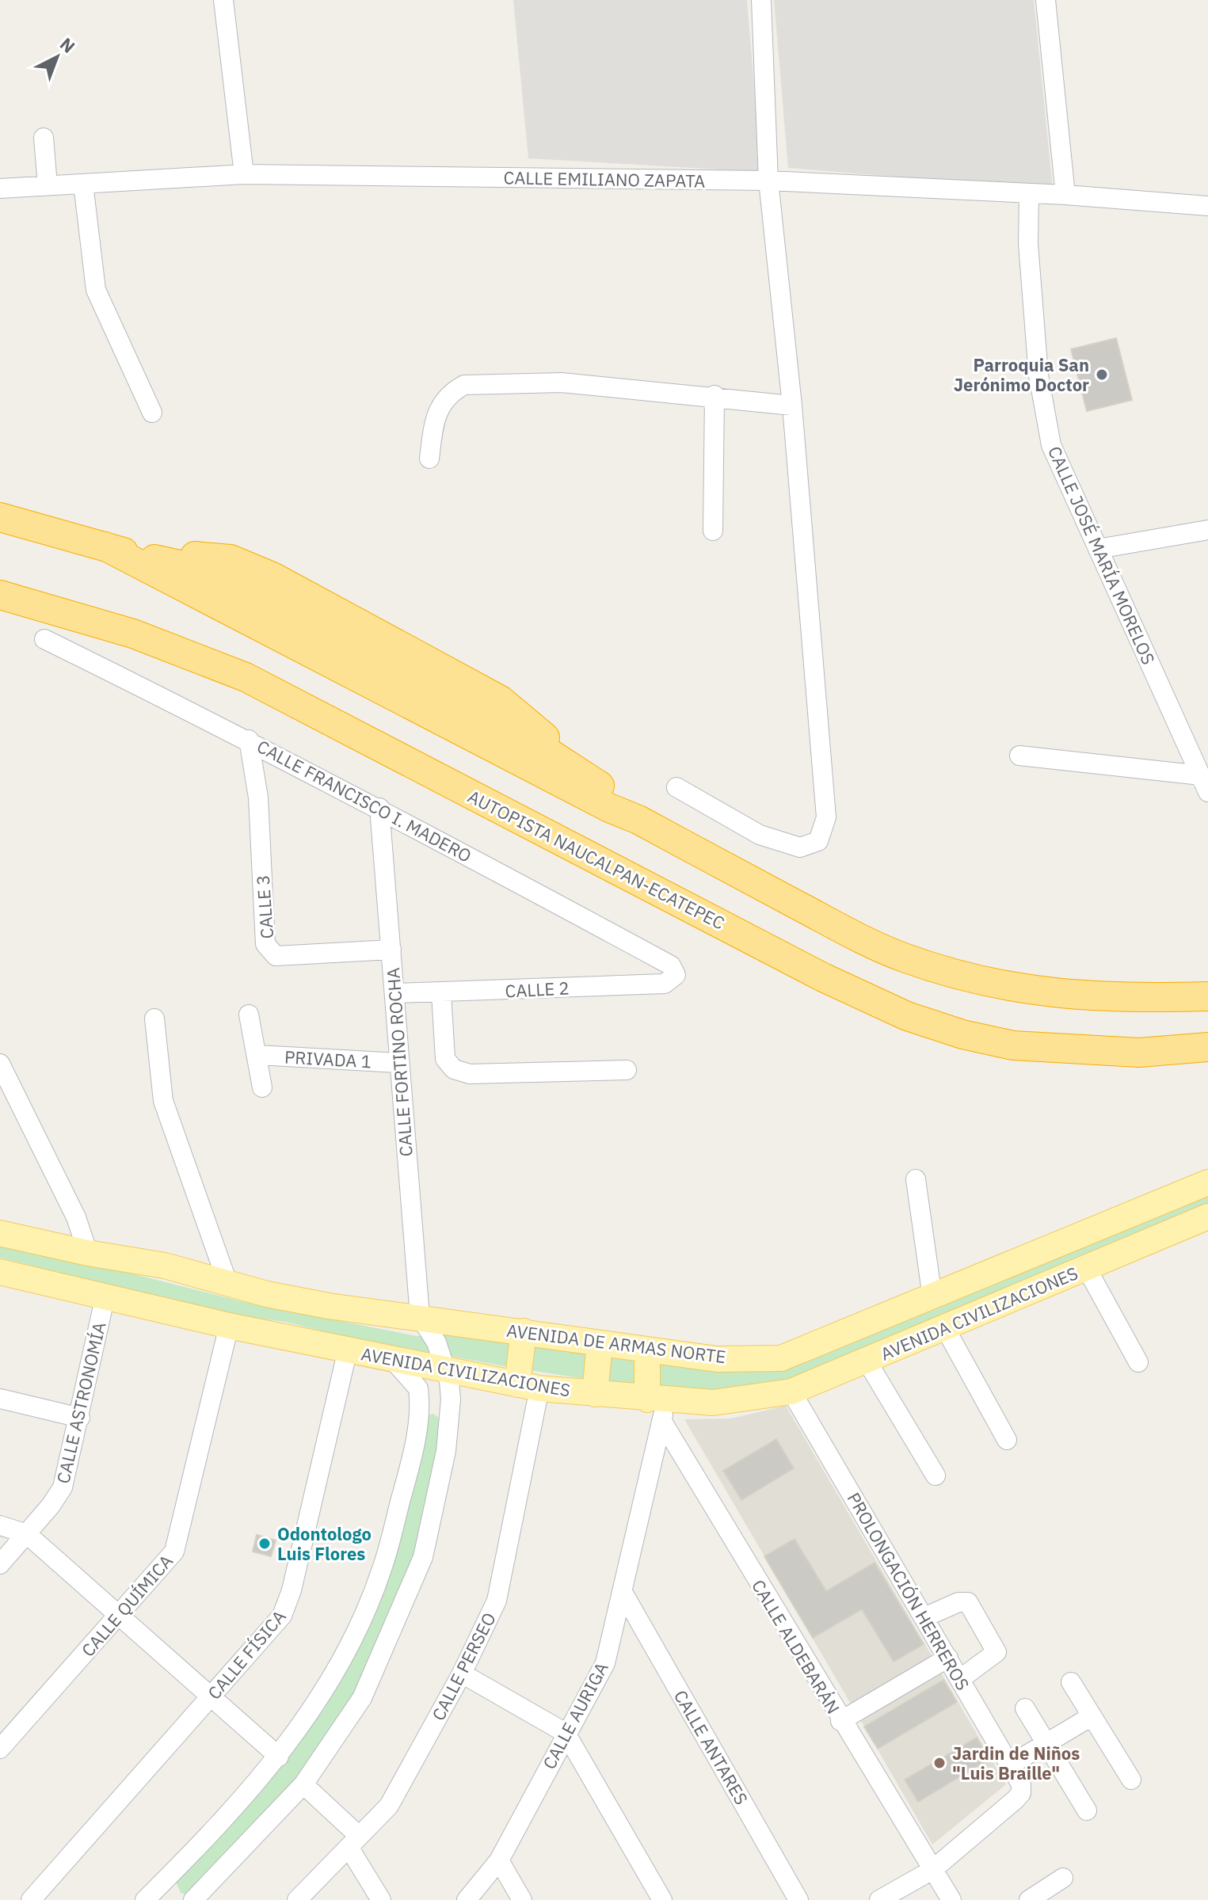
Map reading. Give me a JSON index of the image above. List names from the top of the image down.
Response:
{
  "streets": {
    "highway": ["AUTOPISTA NAUCALPAN-ECATEPEC"],
    "main road": ["AVENIDA CIVILIZACIONES", "AVENIDA DE ARMAS NORTE"],
    "street": [
      "CALLE EMILIANO ZAPATA",
      "CALLE JOSÉ MARÍA MORELOS",
      "CALLE FRANCISCO I. MADERO",
      "CALLE 3",
      "CALLE 2",
      "PRIVADA 1",
      "CALLE FORTINO ROCHA",
      "CALLE ASTRONOMÍA",
      "PROLONGACIÓN HERREROS",
      "CALLE QUÍMICA",
      "CALLE ALDEBARÁN",
      "CALLE FÍSICA",
      "CALLE PERSEO",
      "CALLE AURIGA",
      "CALLE ANTARES"
    ]
  },
  "crossings": [
    ["CALLE EMILIANO ZAPATA", "CALLE JOSÉ MARÍA MORELOS"],
    ["CALLE FRANCISCO I. MADERO", "CALLE 3"],
    ["CALLE FRANCISCO I. MADERO", "CALLE 2"],
    ["CALLE FRANCISCO I. MADERO", "CALLE FORTINO ROCHA"],
    ["CALLE 3", "CALLE FORTINO ROCHA"],
    ["CALLE 2", "CALLE FORTINO ROCHA"],
    ["PRIVADA 1", "CALLE FORTINO ROCHA"],
    ["CALLE FORTINO ROCHA", "AVENIDA DE ARMAS NORTE"],
    ["AVENIDA CIVILIZACIONES", "CALLE ASTRONOMÍA"],
    ["AVENIDA CIVILIZACIONES", "PROLONGACIÓN HERREROS"],
    ["AVENIDA CIVILIZACIONES", "CALLE QUÍMICA"],
    ["AVENIDA CIVILIZACIONES", "CALLE ALDEBARÁN"],
    ["AVENIDA CIVILIZACIONES", "CALLE FÍSICA"],
    ["AVENIDA CIVILIZACIONES", "CALLE PERSEO"],
    ["AVENIDA CIVILIZACIONES", "CALLE AURIGA"],
    ["PROLONGACIÓN HERREROS", "CALLE ALDEBARÁN"],
    ["CALLE ALDEBARÁN", "CALLE AURIGA"],
    ["CALLE AURIGA", "CALLE ANTARES"]
  ],
  "places": ["Parroquia San Jerónimo Doctor", "Odontologo Luis Flores", "Jardin de Niños \"Luis Braille\""],
  "north": "top right"
}
